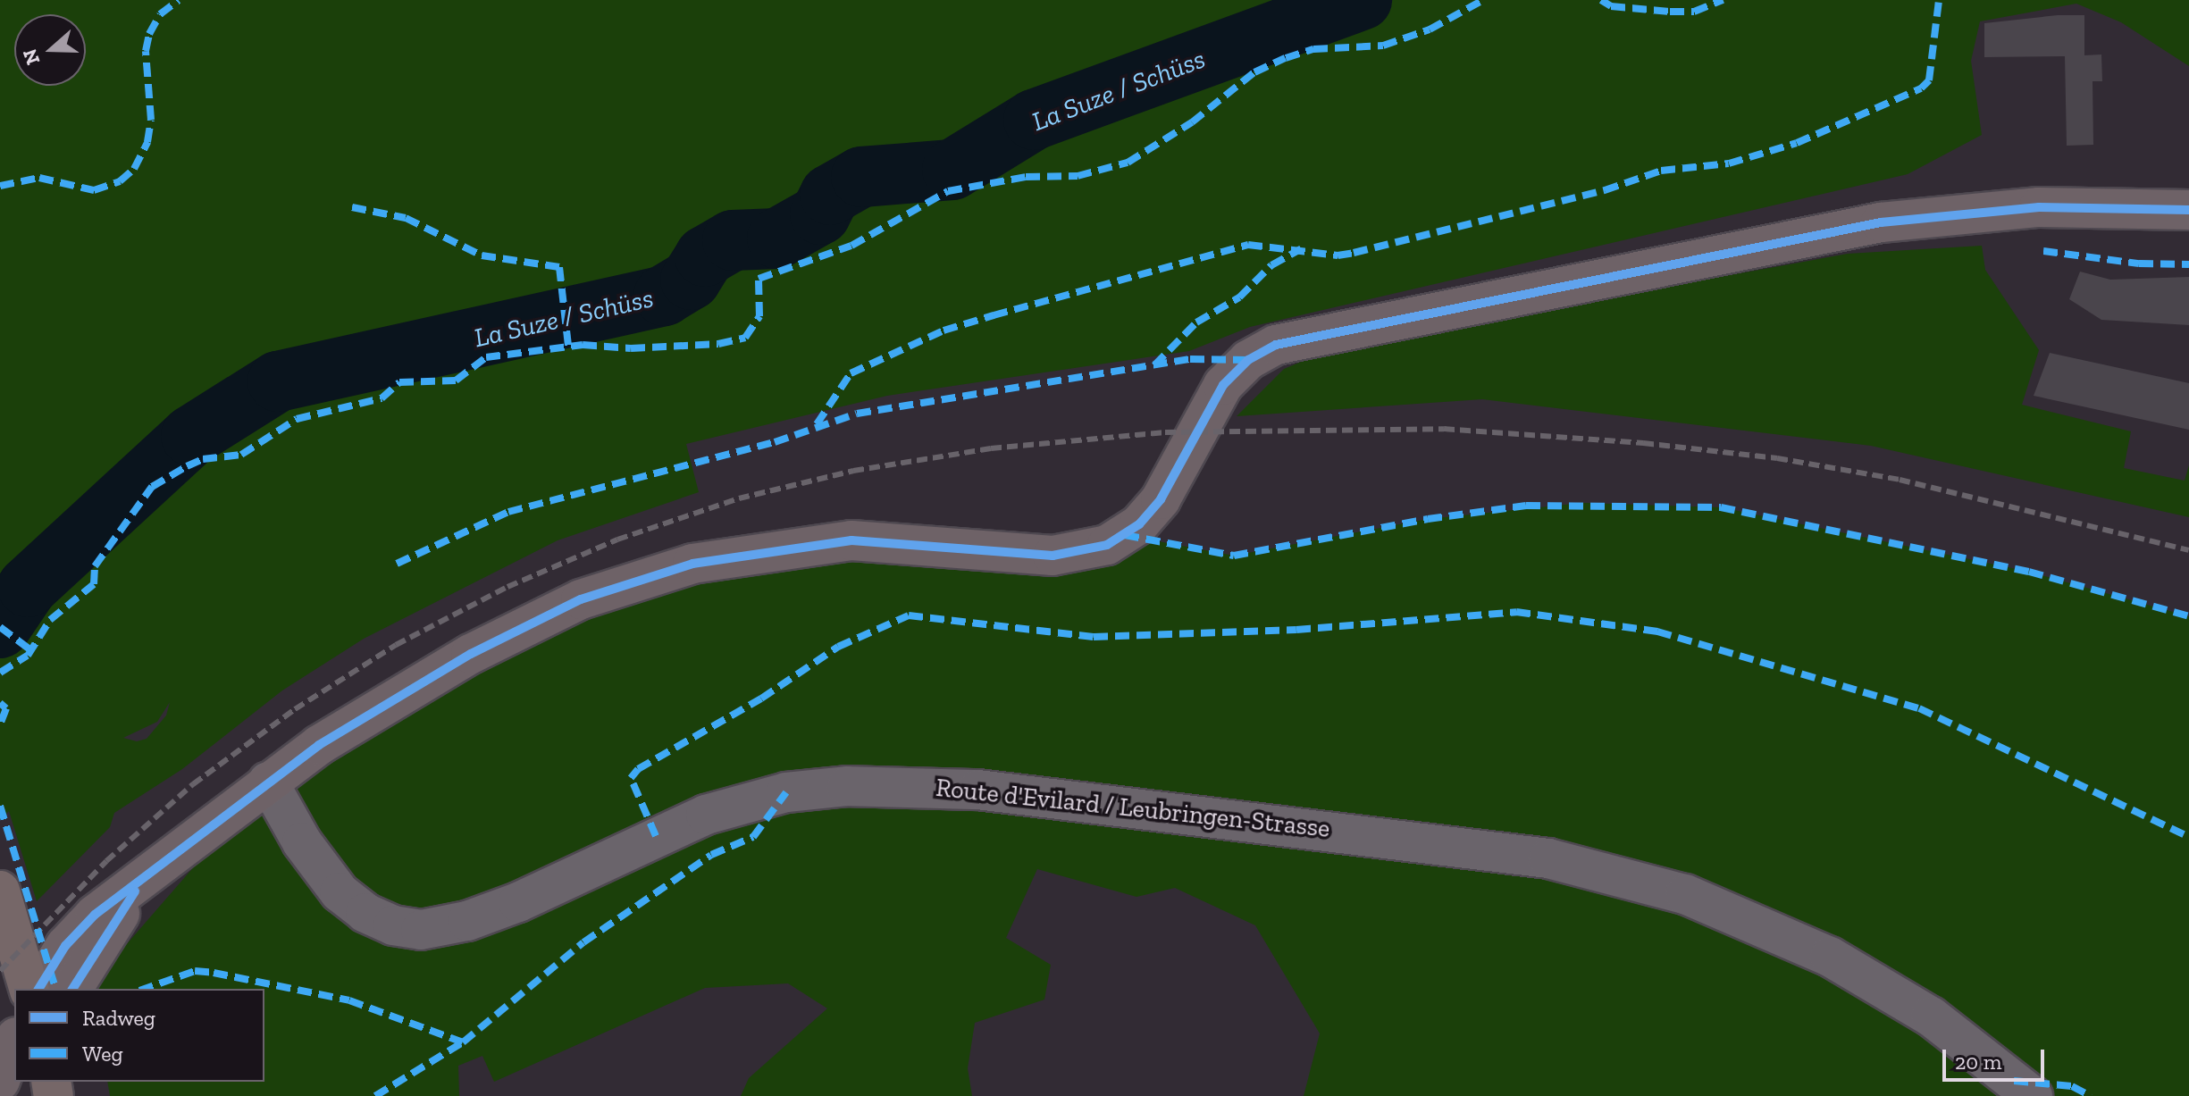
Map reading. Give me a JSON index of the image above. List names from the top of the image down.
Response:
{
  "streets": {
    "street": ["Route d'Evilard / Leubringen-Strasse"]
  },
  "water": ["La Suze / Schüss"],
  "legend": ["Radweg", "Weg"],
  "scale_bar": "20 m",
  "north": "left"
}
